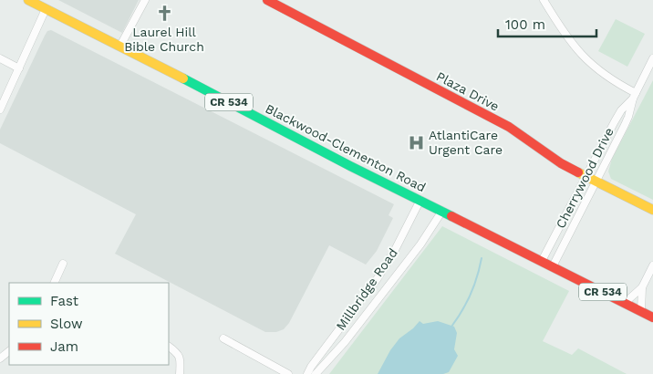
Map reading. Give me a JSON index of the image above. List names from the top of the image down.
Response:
{
  "streets": {
    "main road": ["Plaza Drive", "CR 534", "Blackwood-Clementon Road"],
    "street": ["Cherrywood Drive", "Millbridge Road"]
  },
  "crossings": [
    ["Plaza Drive", "Cherrywood Drive"],
    ["Blackwood-Clementon Road", "Cherrywood Drive"],
    ["Blackwood-Clementon Road", "Millbridge Road"]
  ],
  "places": {
    "church": ["Laurel Hill Bible Church"],
    "hospital": ["AtlantiCare Urgent Care"]
  },
  "legend": ["Fast", "Slow", "Jam"],
  "scale_bar": "100 m"
}
